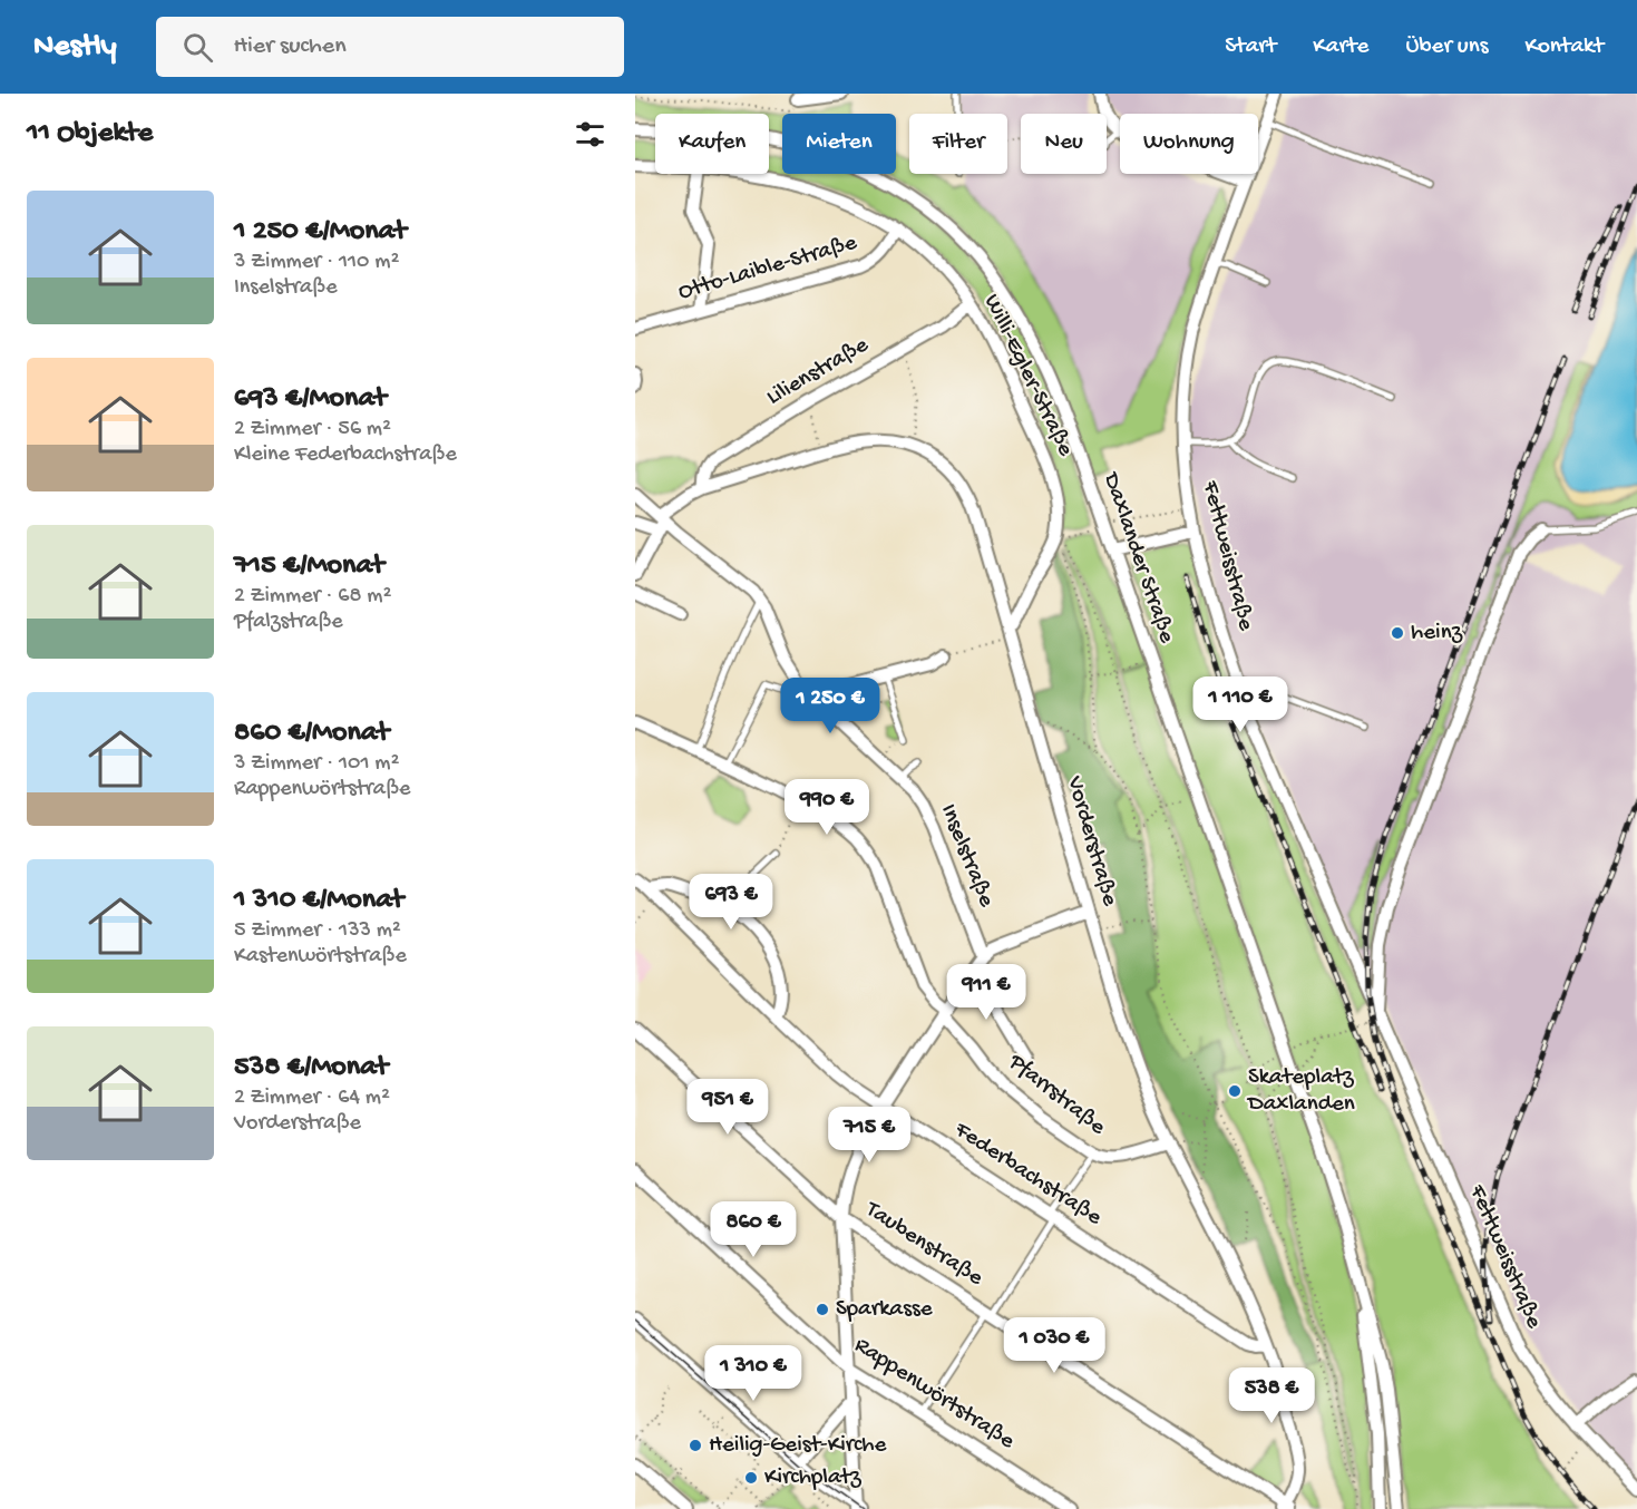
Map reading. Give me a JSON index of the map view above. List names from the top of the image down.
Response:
{
  "streets": {
    "street": [
      "Otto-Laible-Straße",
      "Lilienstraße",
      "Willi-Egler-Straße",
      "Fettweisstraße",
      "Daxlander Straße",
      "Vorderstraße",
      "Inselstraße",
      "Pfarrstraße",
      "Federbachstraße",
      "Taubenstraße",
      "Rappenwörtstraße"
    ]
  },
  "crossings": [
    ["Otto-Laible-Straße", "Willi-Egler-Straße"],
    ["Lilienstraße", "Willi-Egler-Straße"],
    ["Lilienstraße", "Vorderstraße"],
    ["Willi-Egler-Straße", "Vorderstraße"],
    ["Vorderstraße", "Inselstraße"],
    ["Vorderstraße", "Pfarrstraße"],
    ["Vorderstraße", "Federbachstraße"],
    ["Vorderstraße", "Taubenstraße"]
  ],
  "places": [
    "heinz",
    "Skateplatz Daxlanden",
    "Sparkasse",
    "Heilig-Geist-Kirche",
    "Kirchplatz"
  ],
  "page": {
    "header": "Nestly",
    "search": "Hier suchen",
    "nav": [
      "Start",
      "Karte",
      "Über uns",
      "Kontakt"
    ],
    "heading": "11 Objekte",
    "chip": [
      "Kaufen",
      "Mieten",
      "Filter",
      "Neu",
      "Wohnung"
    ],
    "list": [
      {
        "name": "1 250 €/Monat",
        "note": "3 Zimmer · 110 m² · Inselstraße"
      },
      {
        "name": "693 €/Monat",
        "note": "2 Zimmer · 56 m² · Kleine Federbachstraße"
      },
      {
        "name": "715 €/Monat",
        "note": "2 Zimmer · 68 m² · Pfalzstraße"
      },
      {
        "name": "860 €/Monat",
        "note": "3 Zimmer · 101 m² · Rappenwörtstraße"
      },
      {
        "name": "1 310 €/Monat",
        "note": "5 Zimmer · 133 m² · Kastenwörtstraße"
      },
      {
        "name": "538 €/Monat",
        "note": "2 Zimmer · 64 m² · Vorderstraße"
      }
    ],
    "price": [
      "1 110 €",
      "1 250 €",
      "990 €",
      "693 €",
      "911 €",
      "951 €",
      "715 €",
      "860 €",
      "1 030 €",
      "1 310 €",
      "538 €"
    ]
  }
}
